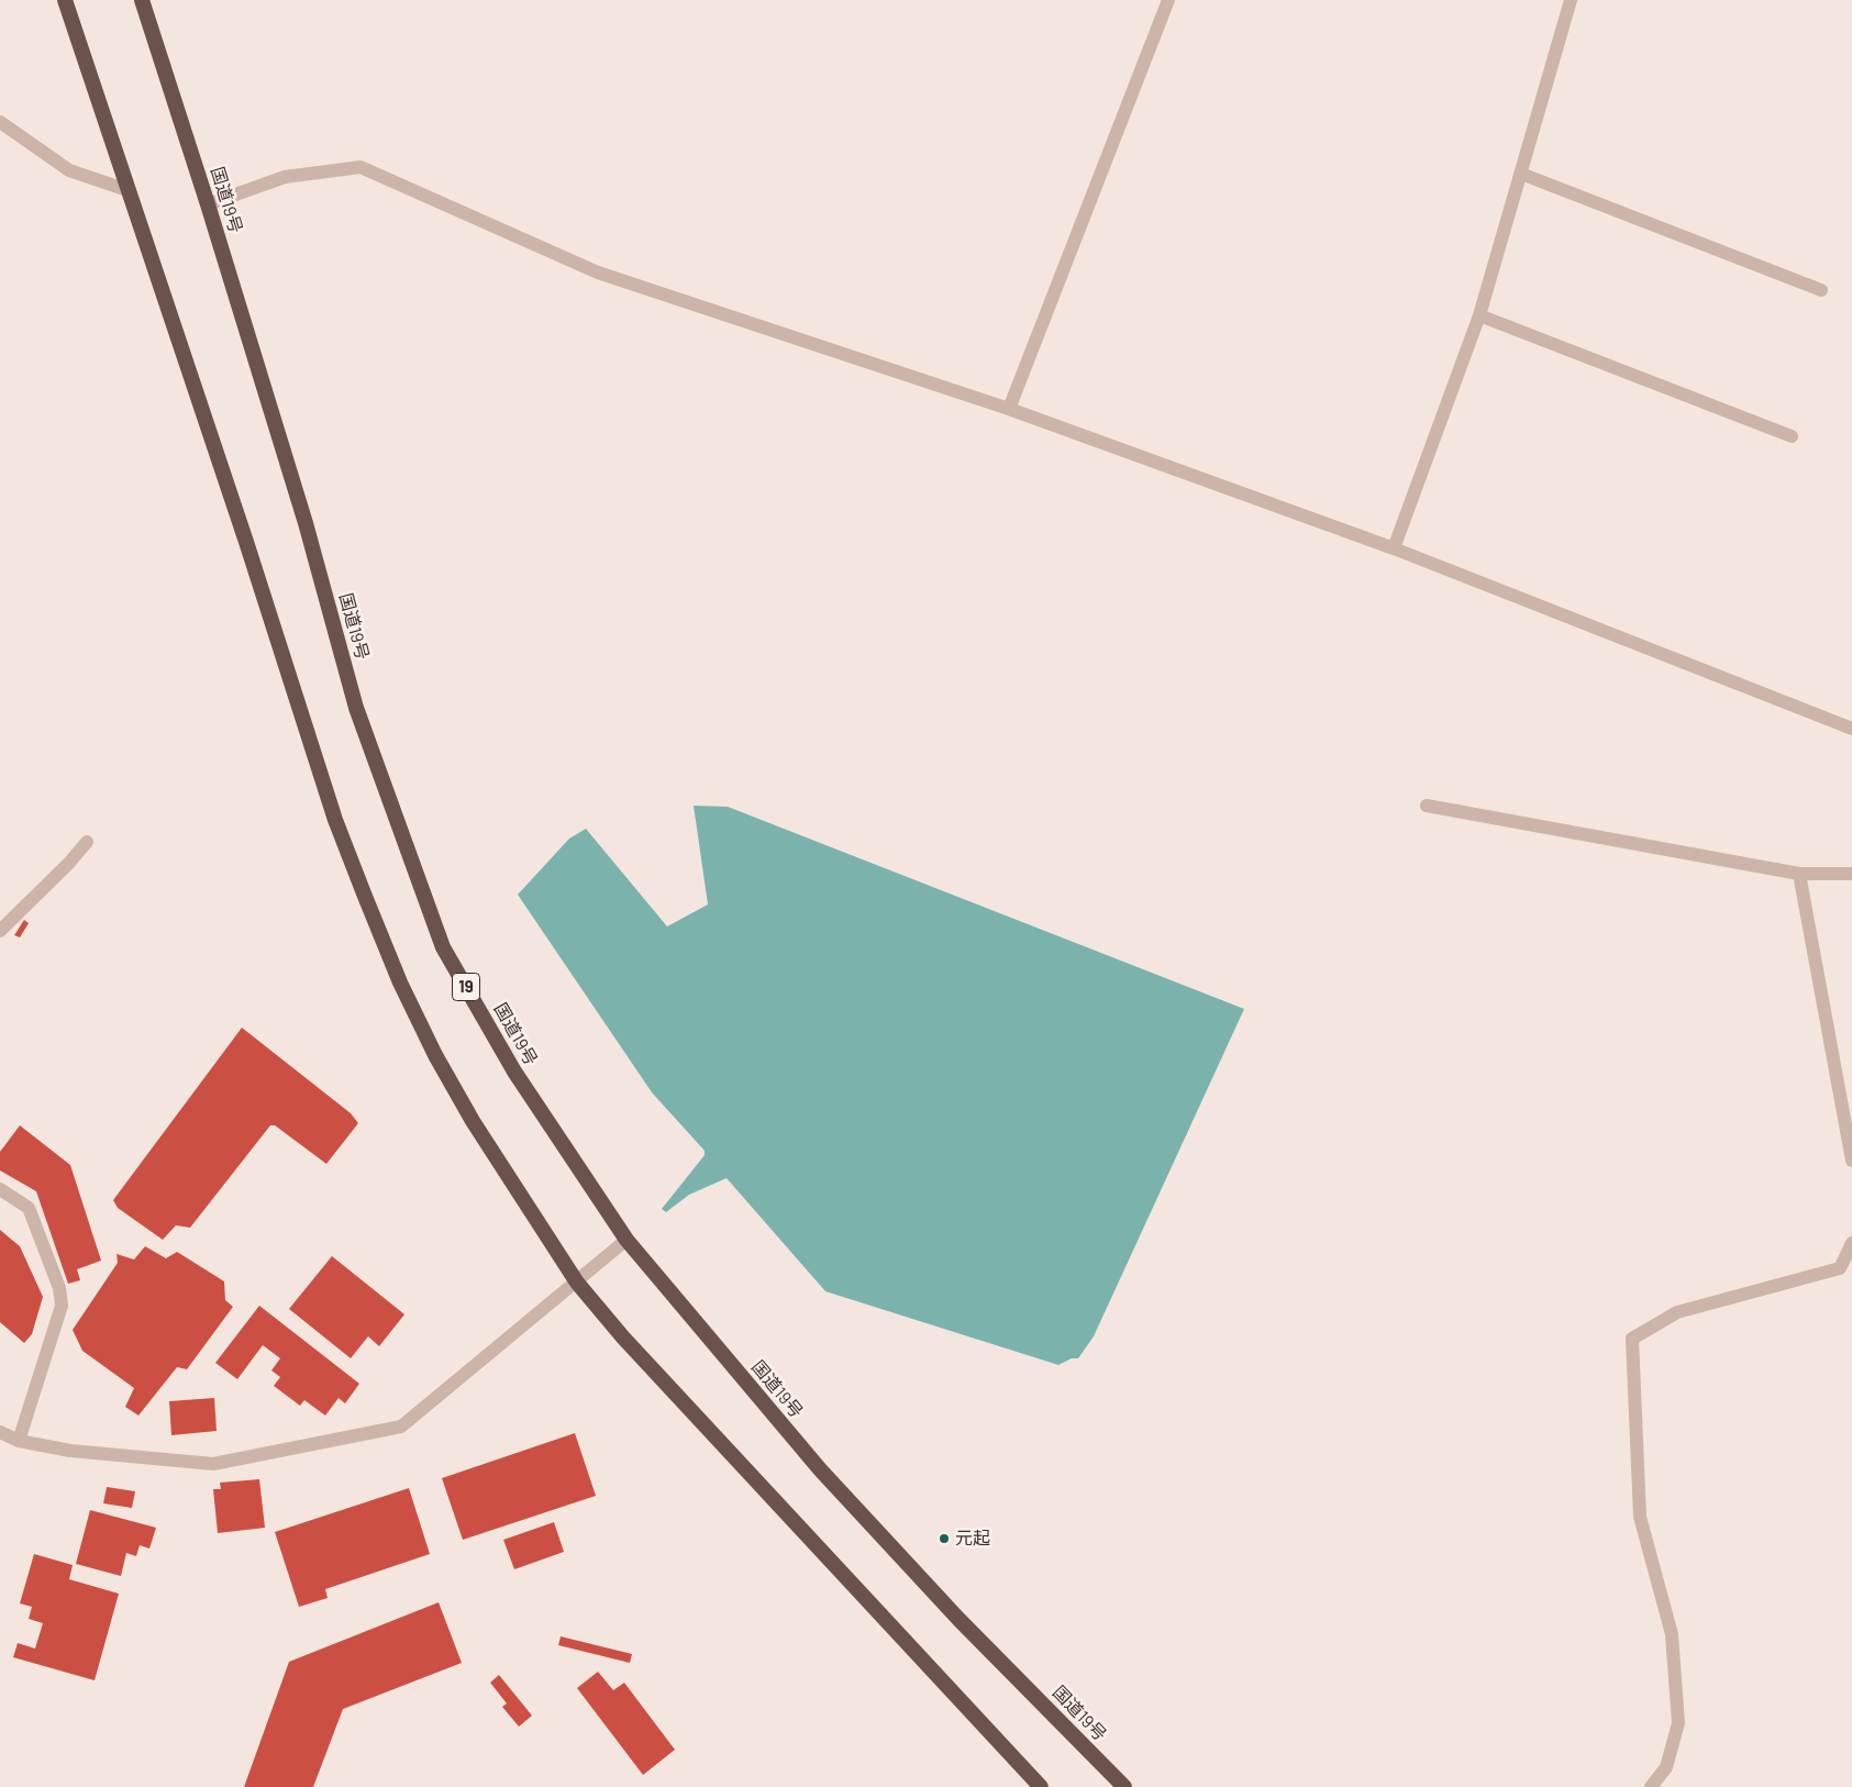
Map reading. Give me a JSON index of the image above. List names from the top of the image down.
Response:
{
  "streets": {
    "highway": ["国道19号", "19"]
  },
  "places": ["元起"]
}
